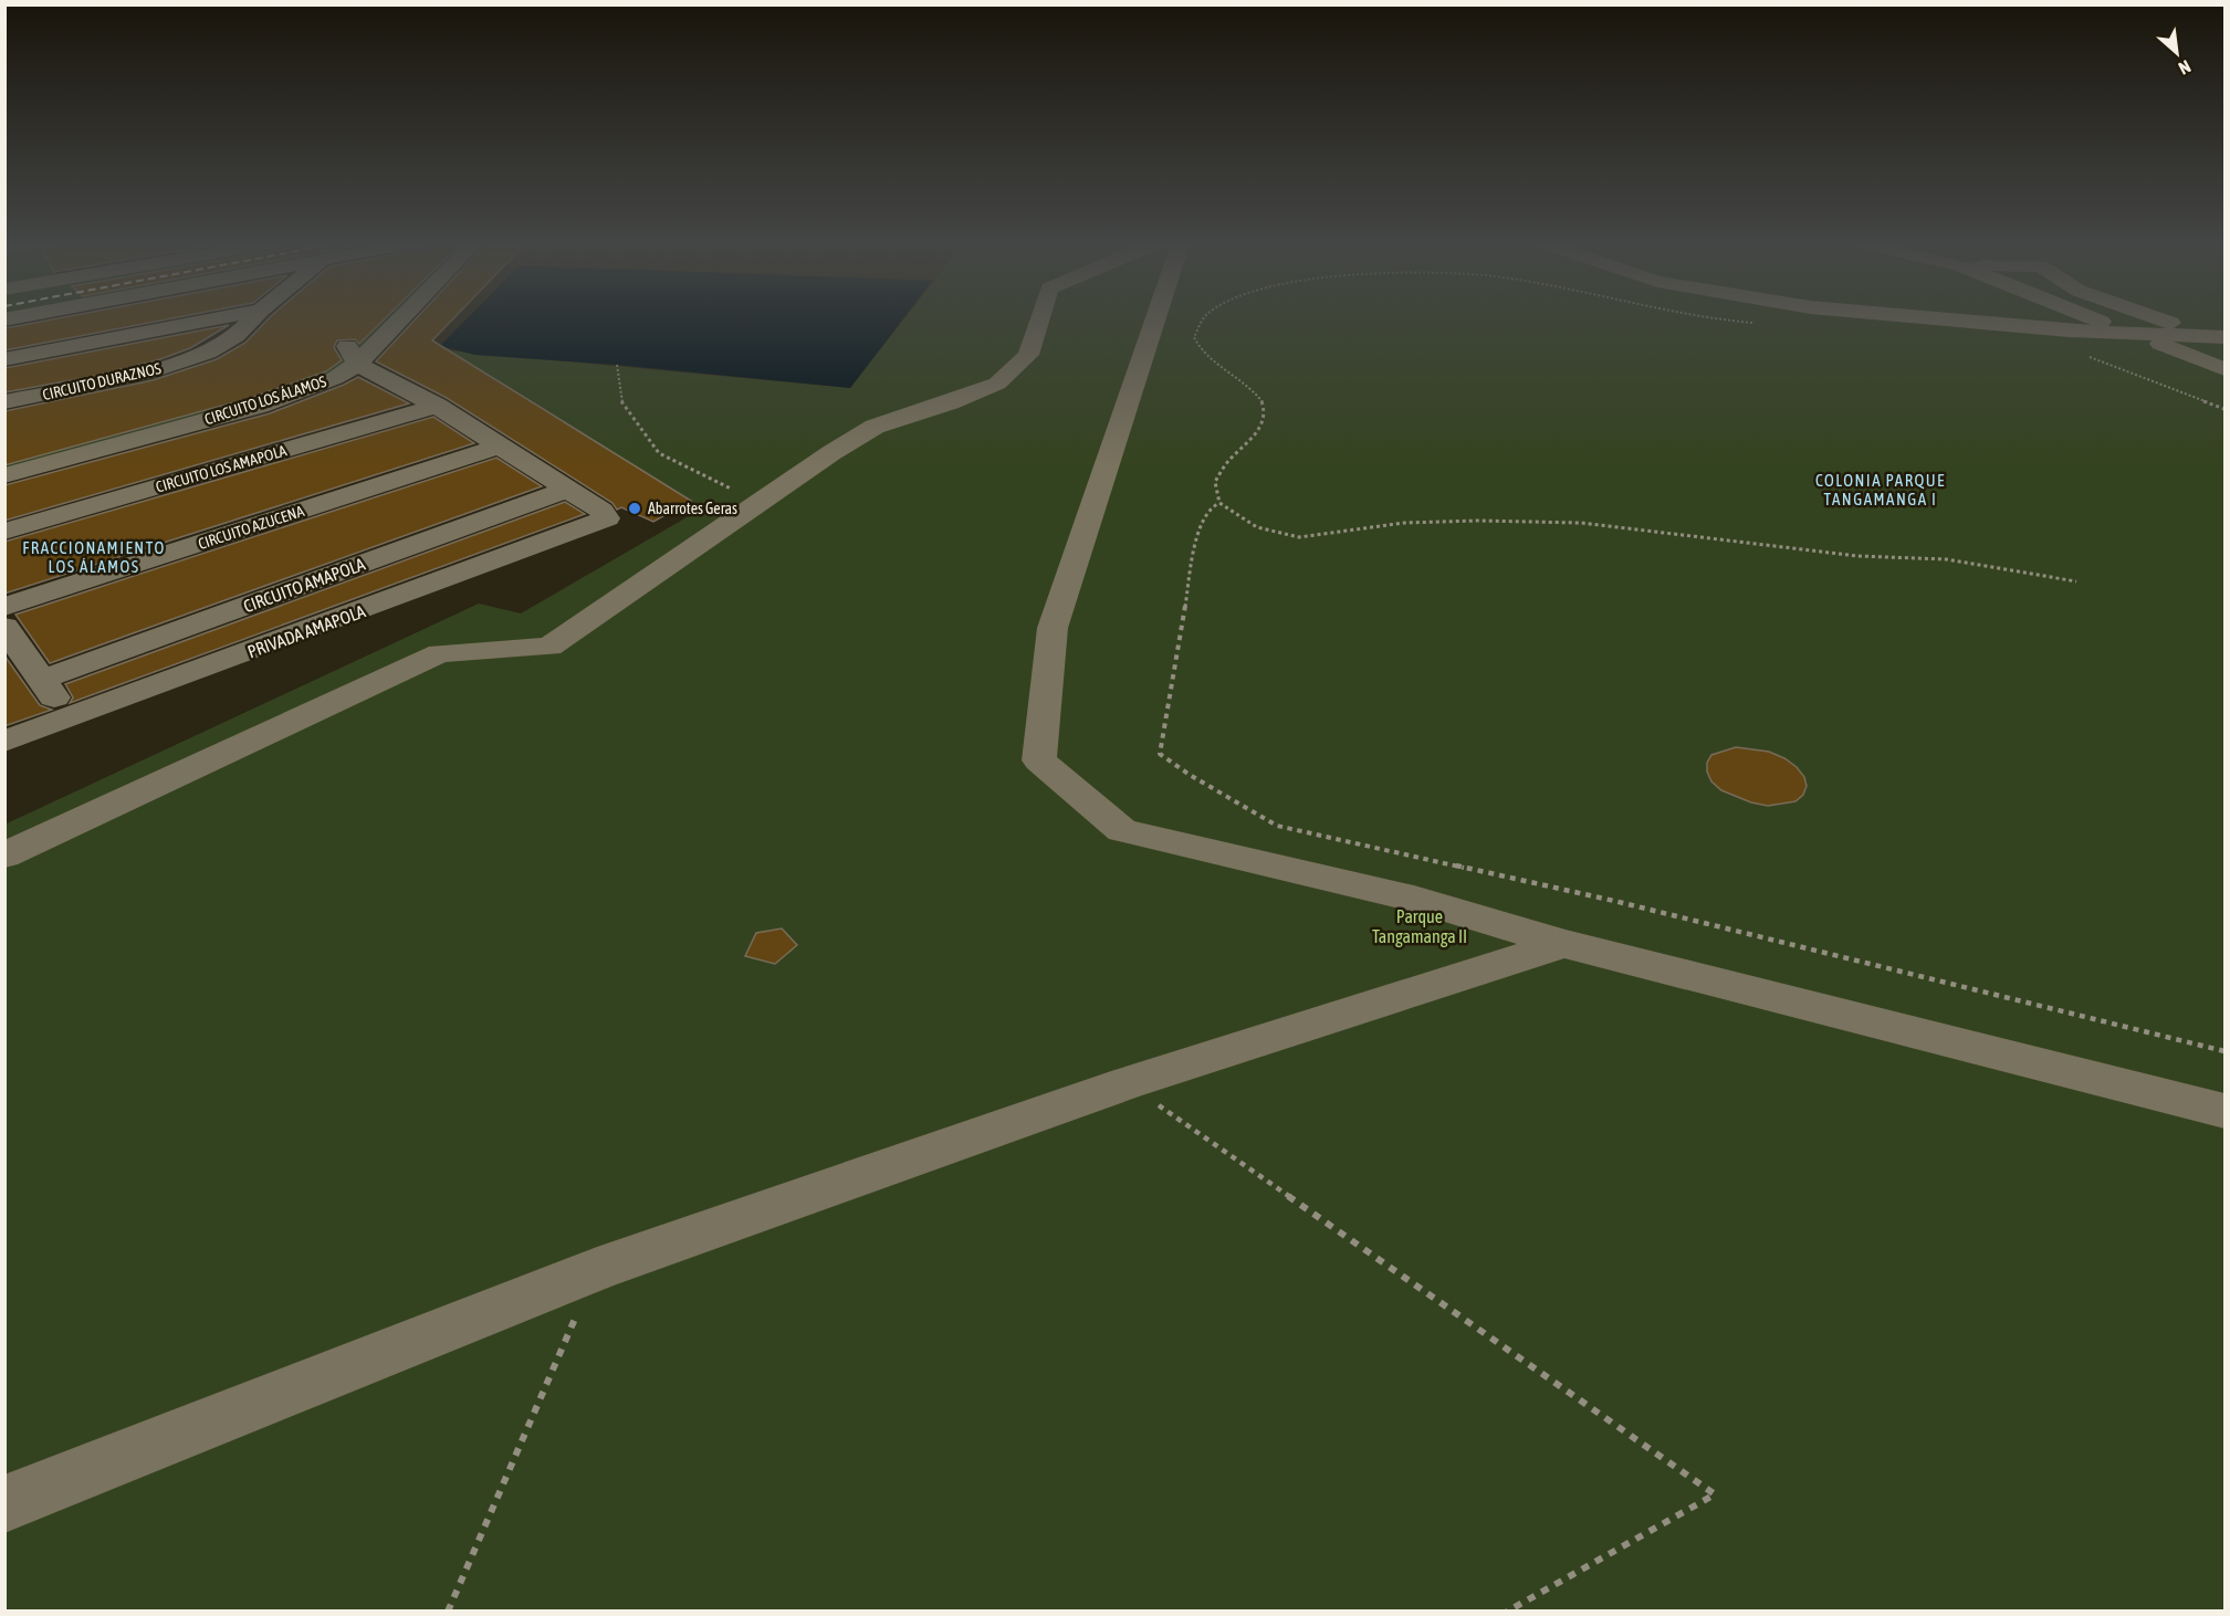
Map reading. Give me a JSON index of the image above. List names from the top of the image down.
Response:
{
  "streets": {
    "street": [
      "CIRCUITO DURAZNOS",
      "CIRCUITO LOS ÁLAMOS",
      "CIRCUITO LOS AMAPOLA",
      "CIRCUITO AZUCENA",
      "CIRCUITO AMAPOLA",
      "PRIVADA AMAPOLA"
    ]
  },
  "crossings": [
    ["CIRCUITO AMAPOLA", "PRIVADA AMAPOLA"]
  ],
  "districts": ["COLONIA PARQUE TANGAMANGA I", "FRACCIONAMIENTO LOS ÁLAMOS"],
  "parks": ["Parque Tangamanga II"],
  "places": ["Abarrotes Geras"],
  "north": "bottom right"
}
